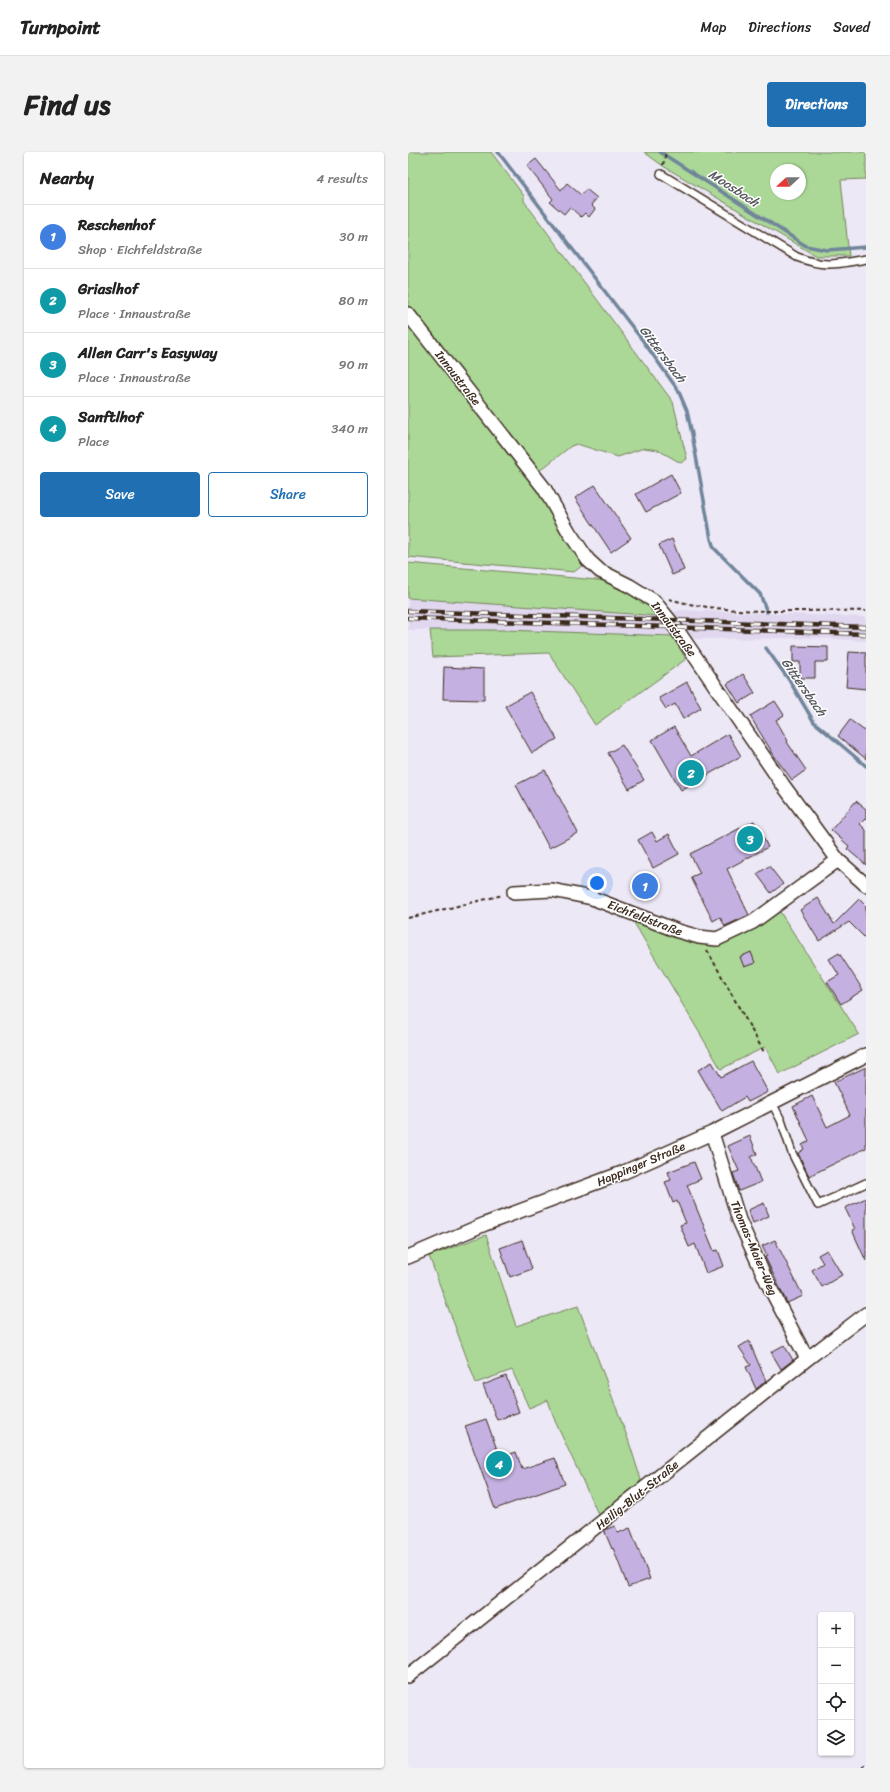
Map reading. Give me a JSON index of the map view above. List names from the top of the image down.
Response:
{
  "streets": {
    "street": [
      "Innaustraße",
      "Eichfeldstraße",
      "Happinger Straße",
      "Thomas-Maier-Weg",
      "Heilig-Blut-Straße"
    ]
  },
  "crossings": [
    ["Innaustraße", "Eichfeldstraße"],
    ["Happinger Straße", "Thomas-Maier-Weg"],
    ["Thomas-Maier-Weg", "Heilig-Blut-Straße"]
  ],
  "water": ["Moosbach", "Gittersbach"],
  "north": "left",
  "page": {
    "header": "Turnpoint",
    "nav": ["Map", "Directions", "Saved"],
    "title": "Find us",
    "buttons": [
      "Directions",
      ["Save", "Share"]
    ],
    "heading": ["Nearby", "4 results"],
    "list": [
      {
        "mark": "1",
        "name": "Reschenhof",
        "note": "Shop · Eichfeldstraße",
        "value": "30 m"
      },
      {
        "mark": "2",
        "name": "Griaslhof",
        "note": "Place · Innaustraße",
        "value": "80 m"
      },
      {
        "mark": "3",
        "name": "Allen Carr's Easyway",
        "note": "Place · Innaustraße",
        "value": "90 m"
      },
      {
        "mark": "4",
        "name": "Sanftlhof",
        "note": "Place",
        "value": "340 m"
      }
    ],
    "pins": [
      "2",
      "3",
      "1",
      "4"
    ],
    "map_buttons": ["+", "−"]
  }
}
